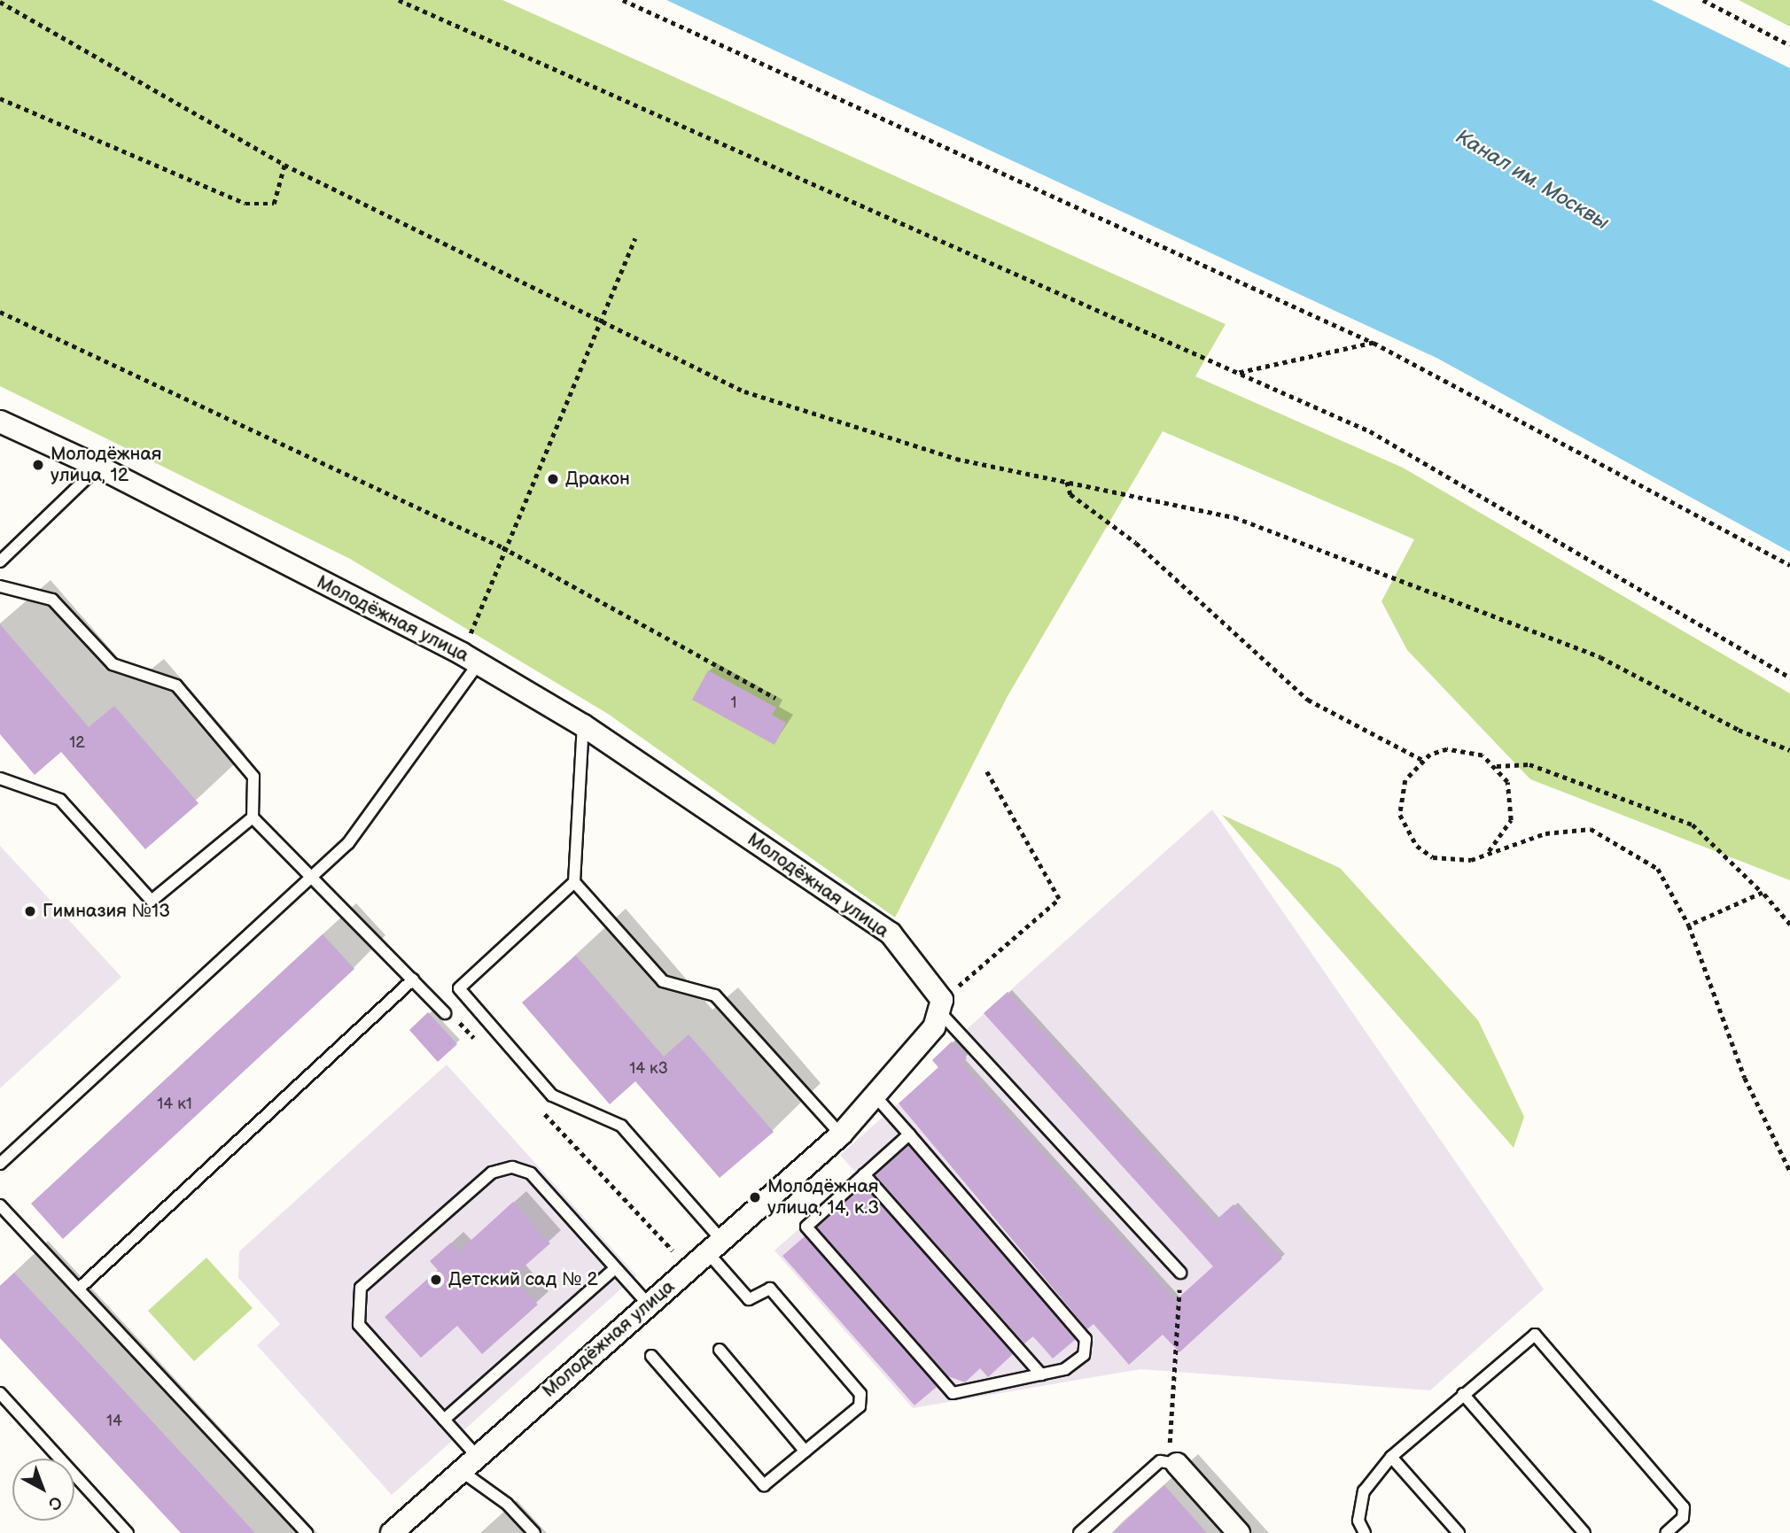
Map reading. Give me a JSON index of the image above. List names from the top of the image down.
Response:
{
  "streets": {
    "street": ["Молодёжная улица"]
  },
  "water": ["Канал им. Москвы"],
  "places": [
    "Молодёжная улица, 12",
    "Дракон",
    "Гимназия №13",
    "Молодёжная улица, 14, к.3",
    "Детский сад № 2"
  ],
  "house_numbers": [
    "1",
    "12",
    "14 к3",
    "14 к1",
    "14"
  ],
  "north": "bottom right"
}
